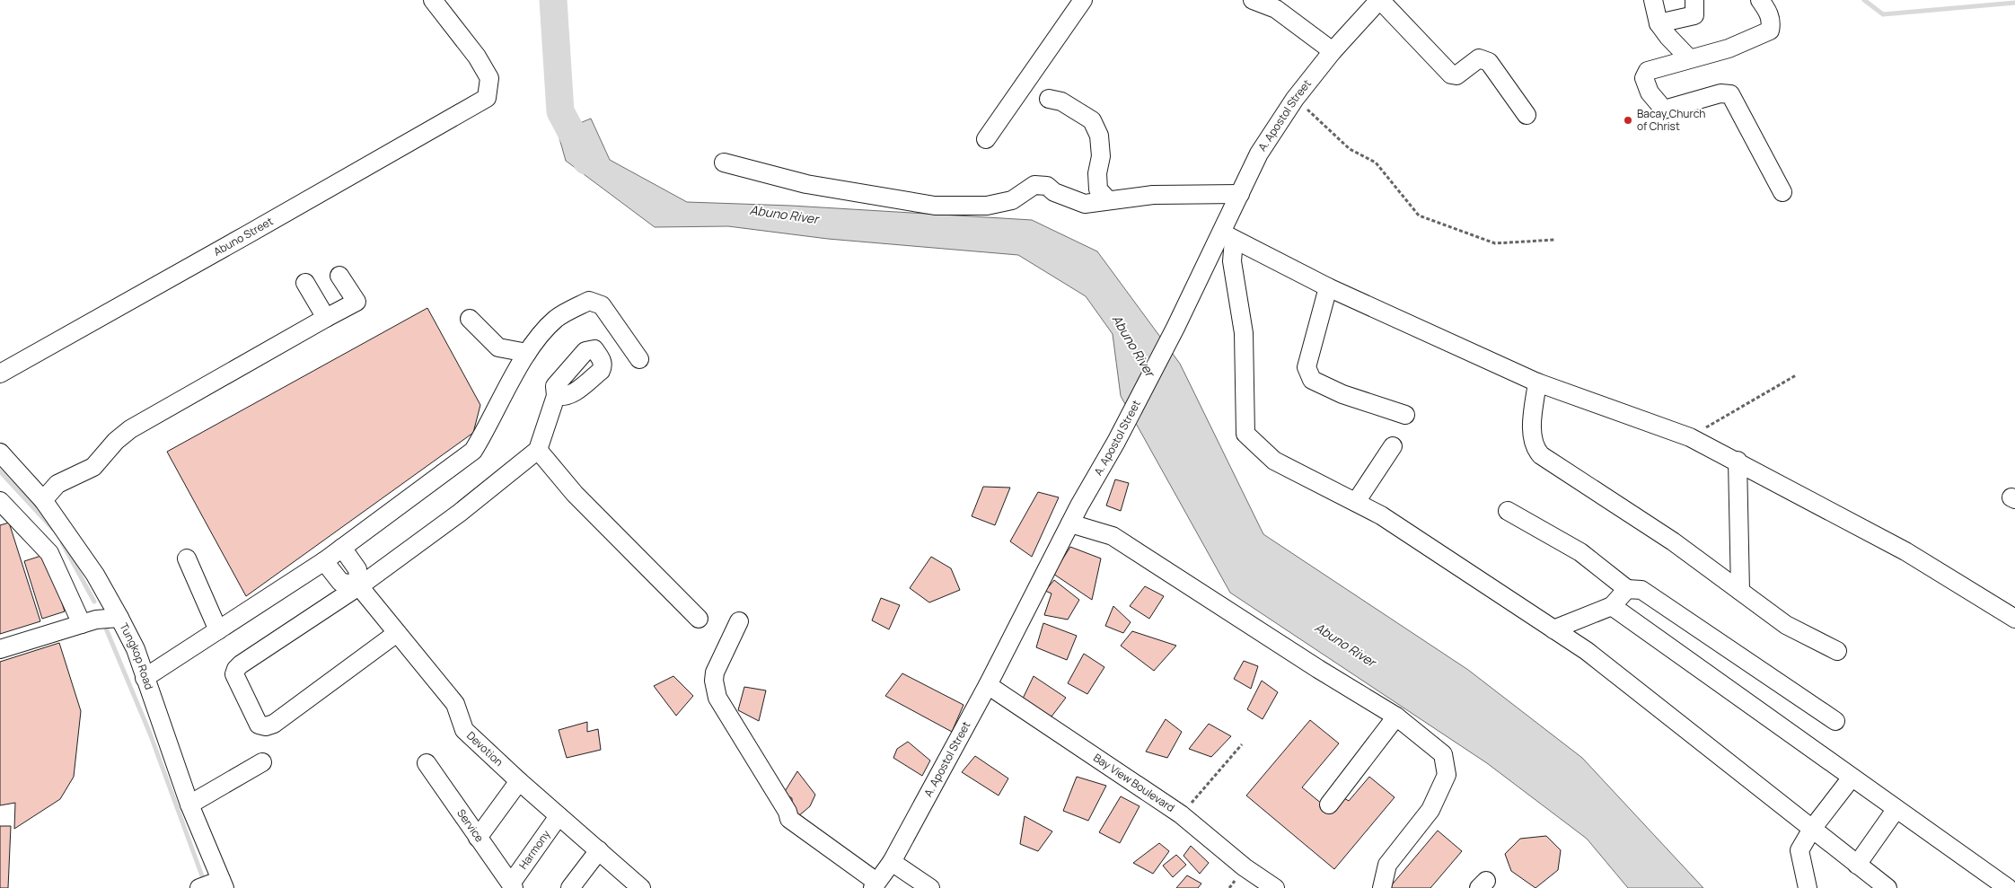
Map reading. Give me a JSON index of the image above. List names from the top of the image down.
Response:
{
  "streets": {
    "street": [
      "A. Apostol Street",
      "Abuno Street",
      "Tungkop Road",
      "Devotion",
      "Bay View Boulevard",
      "Service",
      "Harmony"
    ]
  },
  "crossings": [
    ["A. Apostol Street", "Bay View Boulevard"],
    ["Devotion", "Harmony"],
    ["Service", "Harmony"]
  ],
  "water": ["Abuno River"],
  "places": ["Bacay Church of Christ"]
}
